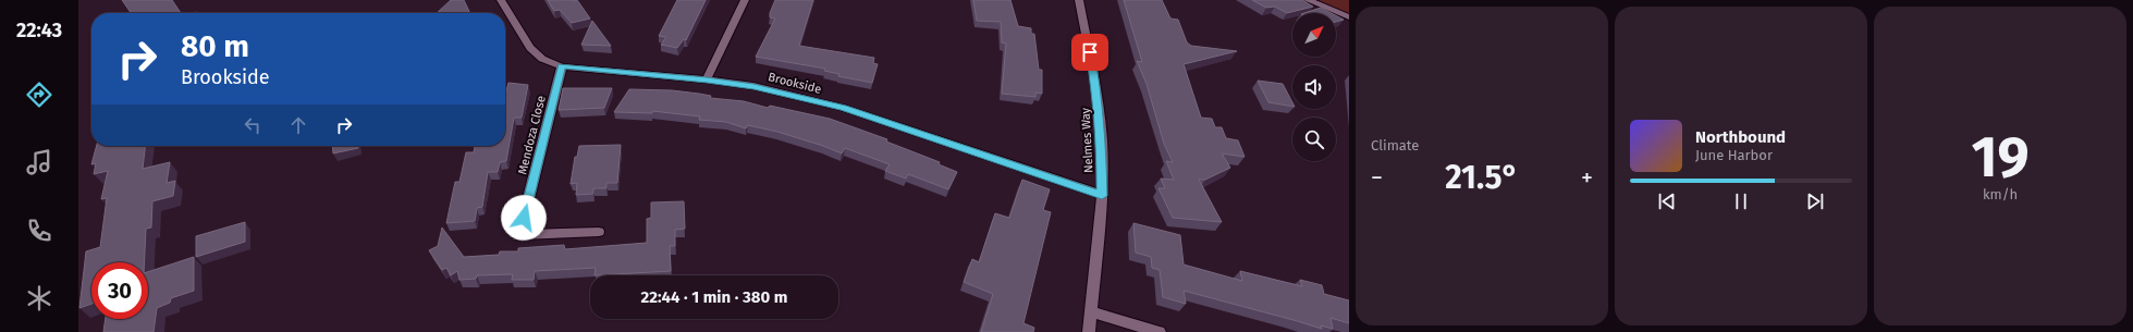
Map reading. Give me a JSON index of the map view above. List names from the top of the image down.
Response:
{
  "streets": {
    "street": ["Brookside", "Mendoza Close", "Nelmes Way"]
  },
  "crossings": [
    ["Brookside", "Mendoza Close"],
    ["Brookside", "Nelmes Way"]
  ],
  "north": "top right",
  "page": {
    "tabs": "22:43",
    "tile": [
      "Climate",
      ["19", "km/h"]
    ],
    "turn": ["80 m", "Brookside"],
    "song": ["Northbound", "June Harbor"],
    "heat": ["−", "21.5°", "+"],
    "limit": "30",
    "trip": "22:44 · 1 min · 380 m"
  }
}
